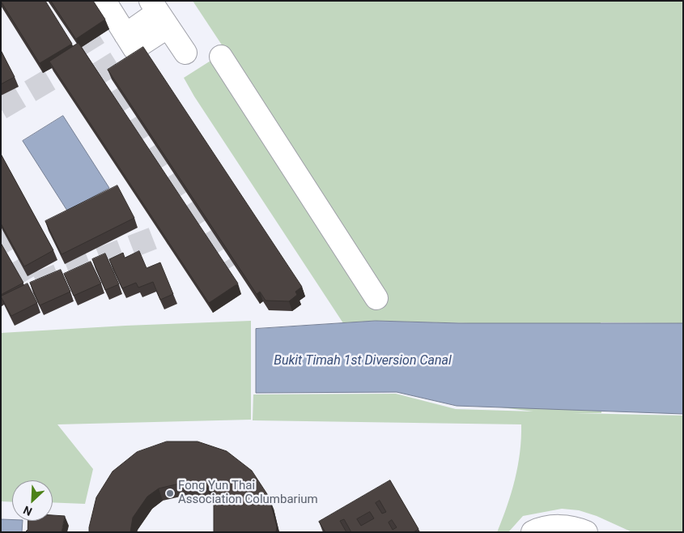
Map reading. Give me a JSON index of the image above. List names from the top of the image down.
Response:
{
  "water": ["Bukit Timah 1st Diversion Canal"],
  "places": ["Fong Yun Thai Association Columbarium"],
  "north": "bottom left"
}
